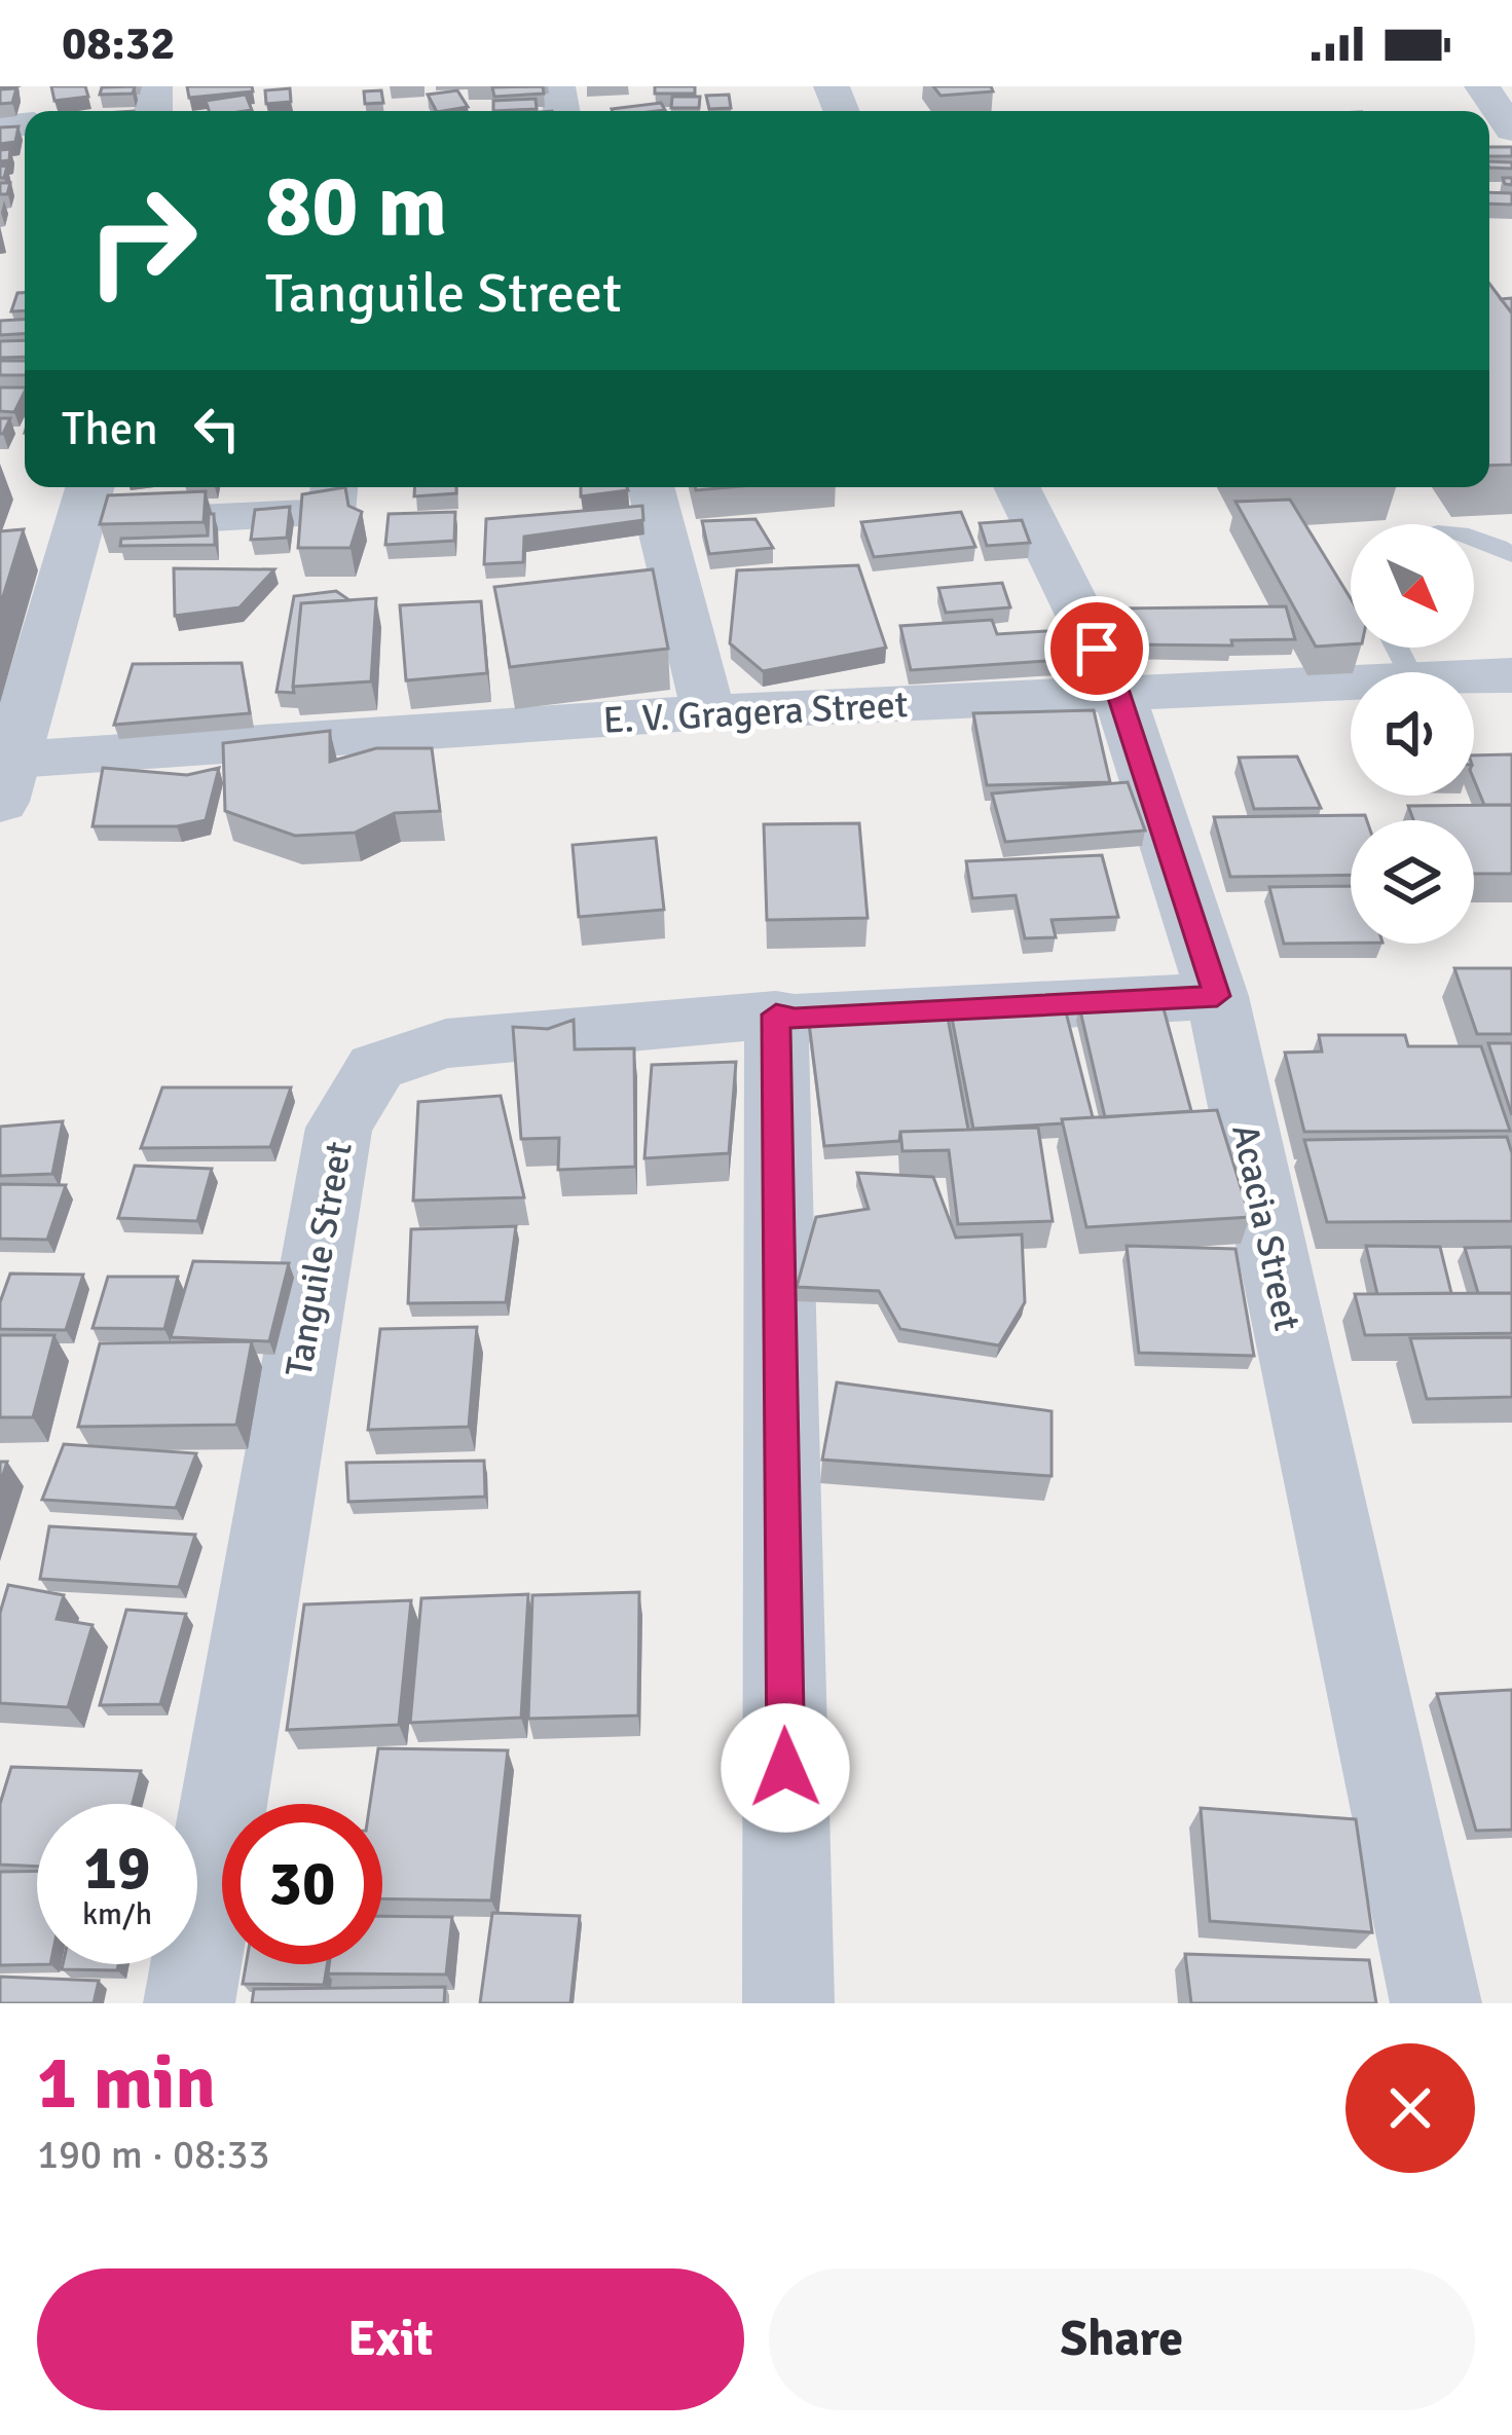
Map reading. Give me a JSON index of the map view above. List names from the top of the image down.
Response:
{
  "streets": {
    "street": ["E. V. Gragera Street", "Acacia Street", "Tanguile Street"]
  },
  "crossings": [
    ["E. V. Gragera Street", "Acacia Street"],
    ["Acacia Street", "Tanguile Street"]
  ],
  "north": "bottom right",
  "page": {
    "status": "08:32",
    "turn": ["80 m", "Tanguile Street"],
    "then": "Then",
    "speed": "19 km/h",
    "limit": "30",
    "heading": ["1 min", "190 m · 08:33"],
    "buttons": ["Exit", "Share"]
  }
}
